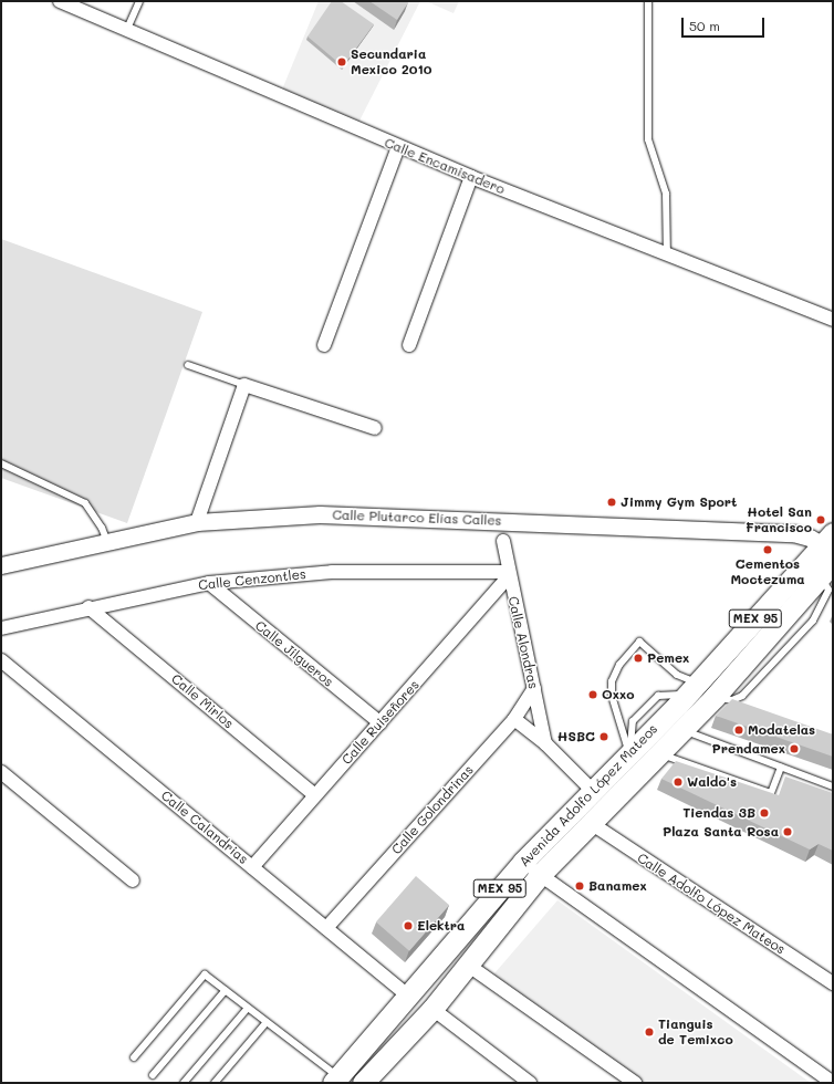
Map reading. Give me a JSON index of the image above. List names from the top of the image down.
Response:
{
  "streets": {
    "main road": ["MEX 95", "Avenida Adolfo López Mateos"],
    "street": [
      "Calle Encamisadero",
      "Calle Plutarco Elías Calles",
      "Calle Cenzontles",
      "Calle Alondras",
      "Calle Jilgueros",
      "Calle Mirlos",
      "Calle Ruiseñores",
      "Calle Golondrinas",
      "Calle Calandrias",
      "Calle Adolfo López Mateos"
    ]
  },
  "crossings": [
    ["Calle Plutarco Elías Calles", "Avenida Adolfo López Mateos"],
    ["Calle Cenzontles", "Calle Alondras"],
    ["Calle Cenzontles", "Calle Jilgueros"],
    ["Calle Cenzontles", "Calle Mirlos"],
    ["Calle Cenzontles", "Calle Ruiseñores"],
    ["Calle Alondras", "Calle Ruiseñores"],
    ["Calle Alondras", "Calle Golondrinas"],
    ["Calle Jilgueros", "Calle Ruiseñores"],
    ["Calle Mirlos", "Calle Ruiseñores"],
    ["Calle Ruiseñores", "Calle Calandrias"],
    ["Avenida Adolfo López Mateos", "Calle Calandrias"],
    ["Avenida Adolfo López Mateos", "Calle Adolfo López Mateos"],
    ["Calle Golondrinas", "Calle Calandrias"]
  ],
  "places": [
    "Secundaria Mexico 2010",
    "Jimmy Gym Sport",
    "Hotel San Francisco",
    "Cementos Moctezuma",
    "Pemex",
    "Oxxo",
    "Modatelas",
    "HSBC",
    "Prendamex",
    "Waldo's",
    "Tiendas 3B",
    "Plaza Santa Rosa",
    "Banamex",
    "Elektra",
    "Tianguis de Temixco"
  ],
  "scale_bar": "50 m"
}
